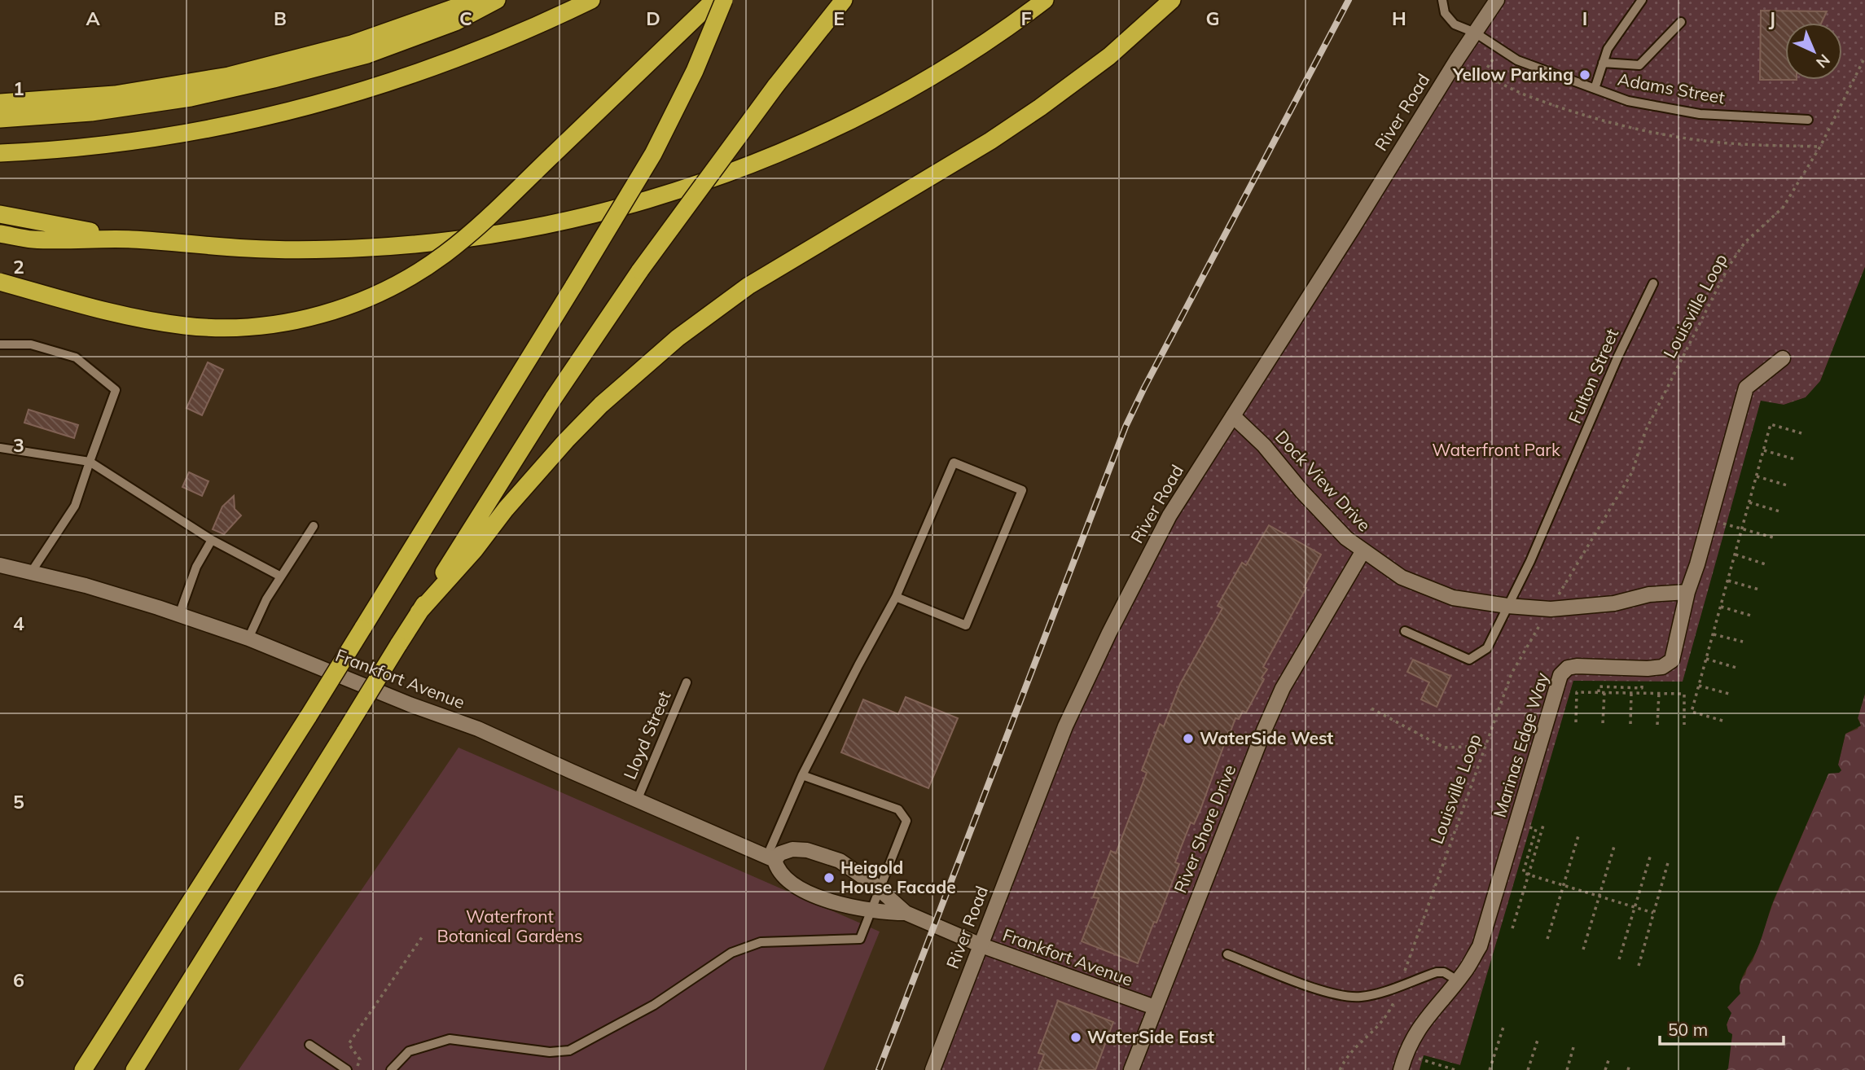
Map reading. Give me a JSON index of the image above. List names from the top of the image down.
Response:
{
  "streets": {
    "street": [
      "River Road",
      "Dock View Drive",
      "Frankfort Avenue",
      "Marinas Edge Way",
      "River Shore Drive"
    ],
    "lane": ["Adams Street", "Fulton Street", "Lloyd Street"],
    "path": ["Louisville Loop"]
  },
  "crossings": [
    ["Adams Street", "River Road"],
    ["River Road", "Dock View Drive"],
    ["River Road", "Frankfort Avenue"],
    ["Fulton Street", "Dock View Drive"],
    ["Dock View Drive", "Marinas Edge Way"],
    ["Dock View Drive", "River Shore Drive"],
    ["Frankfort Avenue", "Lloyd Street"],
    ["Frankfort Avenue", "River Shore Drive"]
  ],
  "parks": ["Waterfront Park", "Waterfront Botanical Gardens"],
  "places": [
    "Yellow Parking",
    "WaterSide West",
    "Heigold House Facade",
    "WaterSide East"
  ],
  "scale_bar": "50 m",
  "north": "bottom right",
  "grid": {
    "columns": [
      "A",
      "B",
      "C",
      "D",
      "E",
      "F",
      "G",
      "H",
      "I",
      "J"
    ],
    "rows": [
      "1",
      "2",
      "3",
      "4",
      "5",
      "6"
    ]
  }
}
